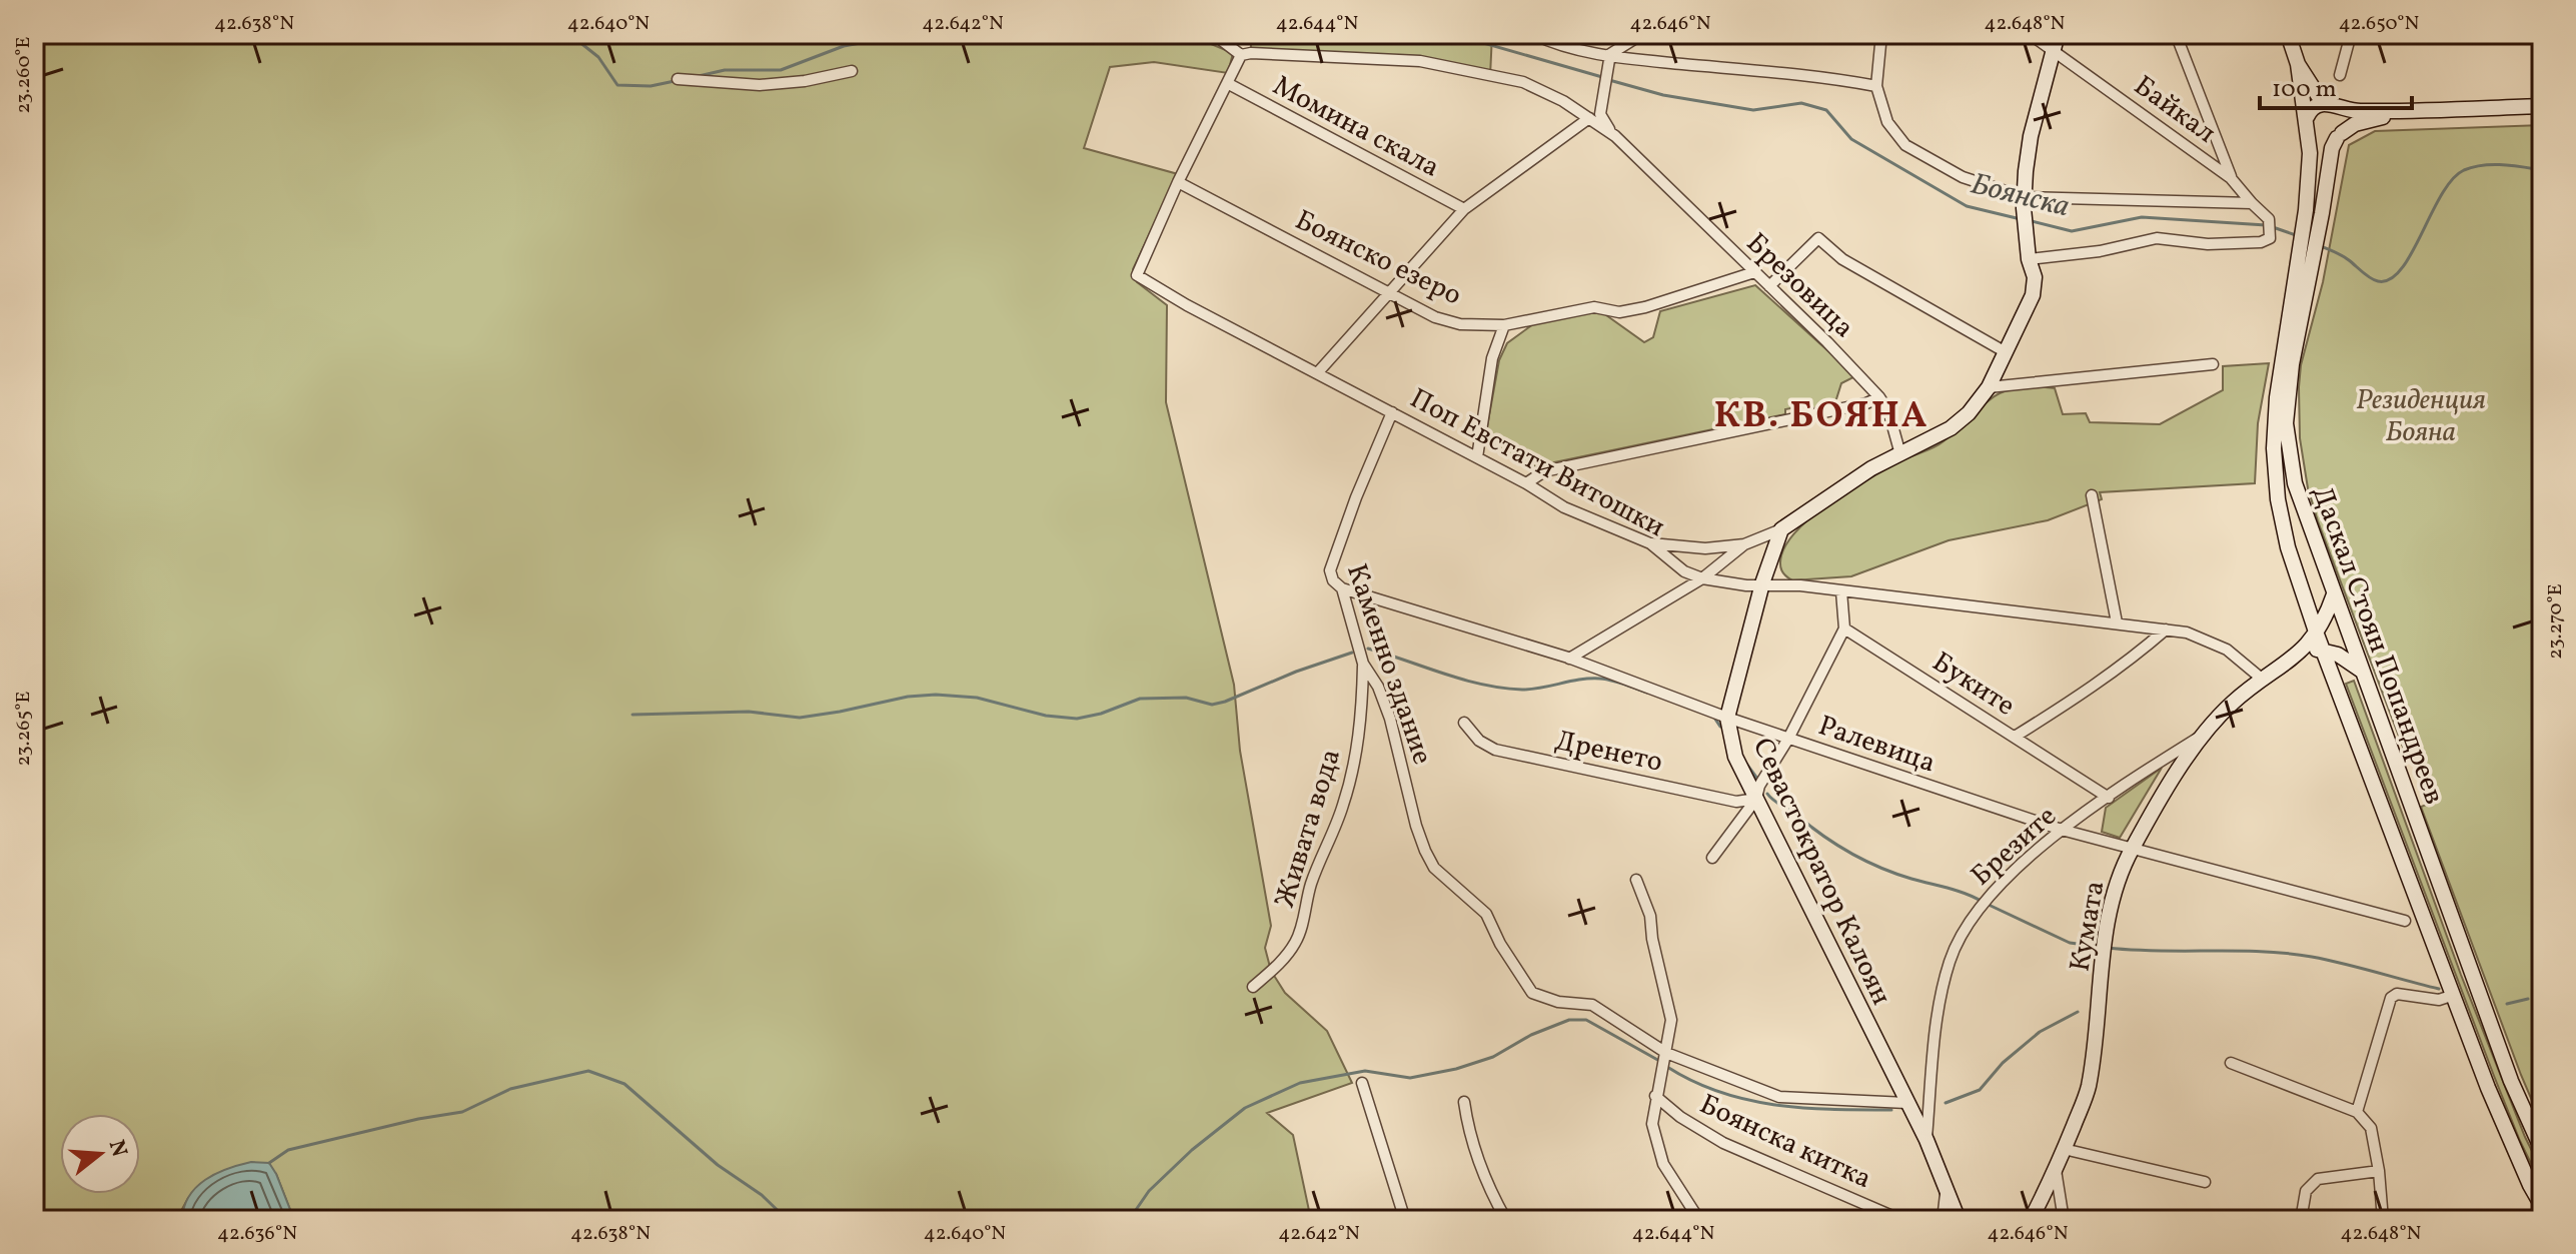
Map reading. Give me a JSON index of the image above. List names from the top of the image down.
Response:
{
  "streets": {
    "main road": ["Даскал Стоян Попандреев", "Севастократор Калоян", "Кумата"],
    "street": [
      "Байкал",
      "Момина скала",
      "Боянско езеро",
      "Брезовица",
      "Поп Евстати Витошки",
      "Каменно здание",
      "Буките",
      "Ралевица",
      "Дренето",
      "Живата вода",
      "Брезите",
      "Боянска китка"
    ]
  },
  "crossings": [
    ["Боянско езеро", "Брезовица"],
    ["Боянско езеро", "Поп Евстати Витошки"],
    ["Поп Евстати Витошки", "Каменно здание"],
    ["Поп Евстати Витошки", "Севастократор Калоян"],
    ["Поп Евстати Витошки", "Кумата"],
    ["Даскал Стоян Попандреев", "Кумата"],
    ["Каменно здание", "Ралевица"],
    ["Каменно здание", "Живата вода"],
    ["Буките", "Брезите"],
    ["Ралевица", "Брезите"],
    ["Ралевица", "Севастократор Калоян"],
    ["Ралевица", "Кумата"],
    ["Дренето", "Севастократор Калоян"],
    ["Брезите", "Севастократор Калоян"],
    ["Брезите", "Кумата"]
  ],
  "districts": ["КВ. БОЯНА"],
  "water": ["Боянска"],
  "parks": ["Резиденция Бояна"],
  "scale_bar": "100 m",
  "north": "right",
  "coordinates": [
    "42.638°N",
    "42.640°N",
    "42.642°N",
    "42.644°N",
    "42.646°N",
    "42.648°N",
    "42.650°N",
    "23.260°E",
    "23.270°E",
    "23.265°E",
    "42.636°N"
  ]
}
